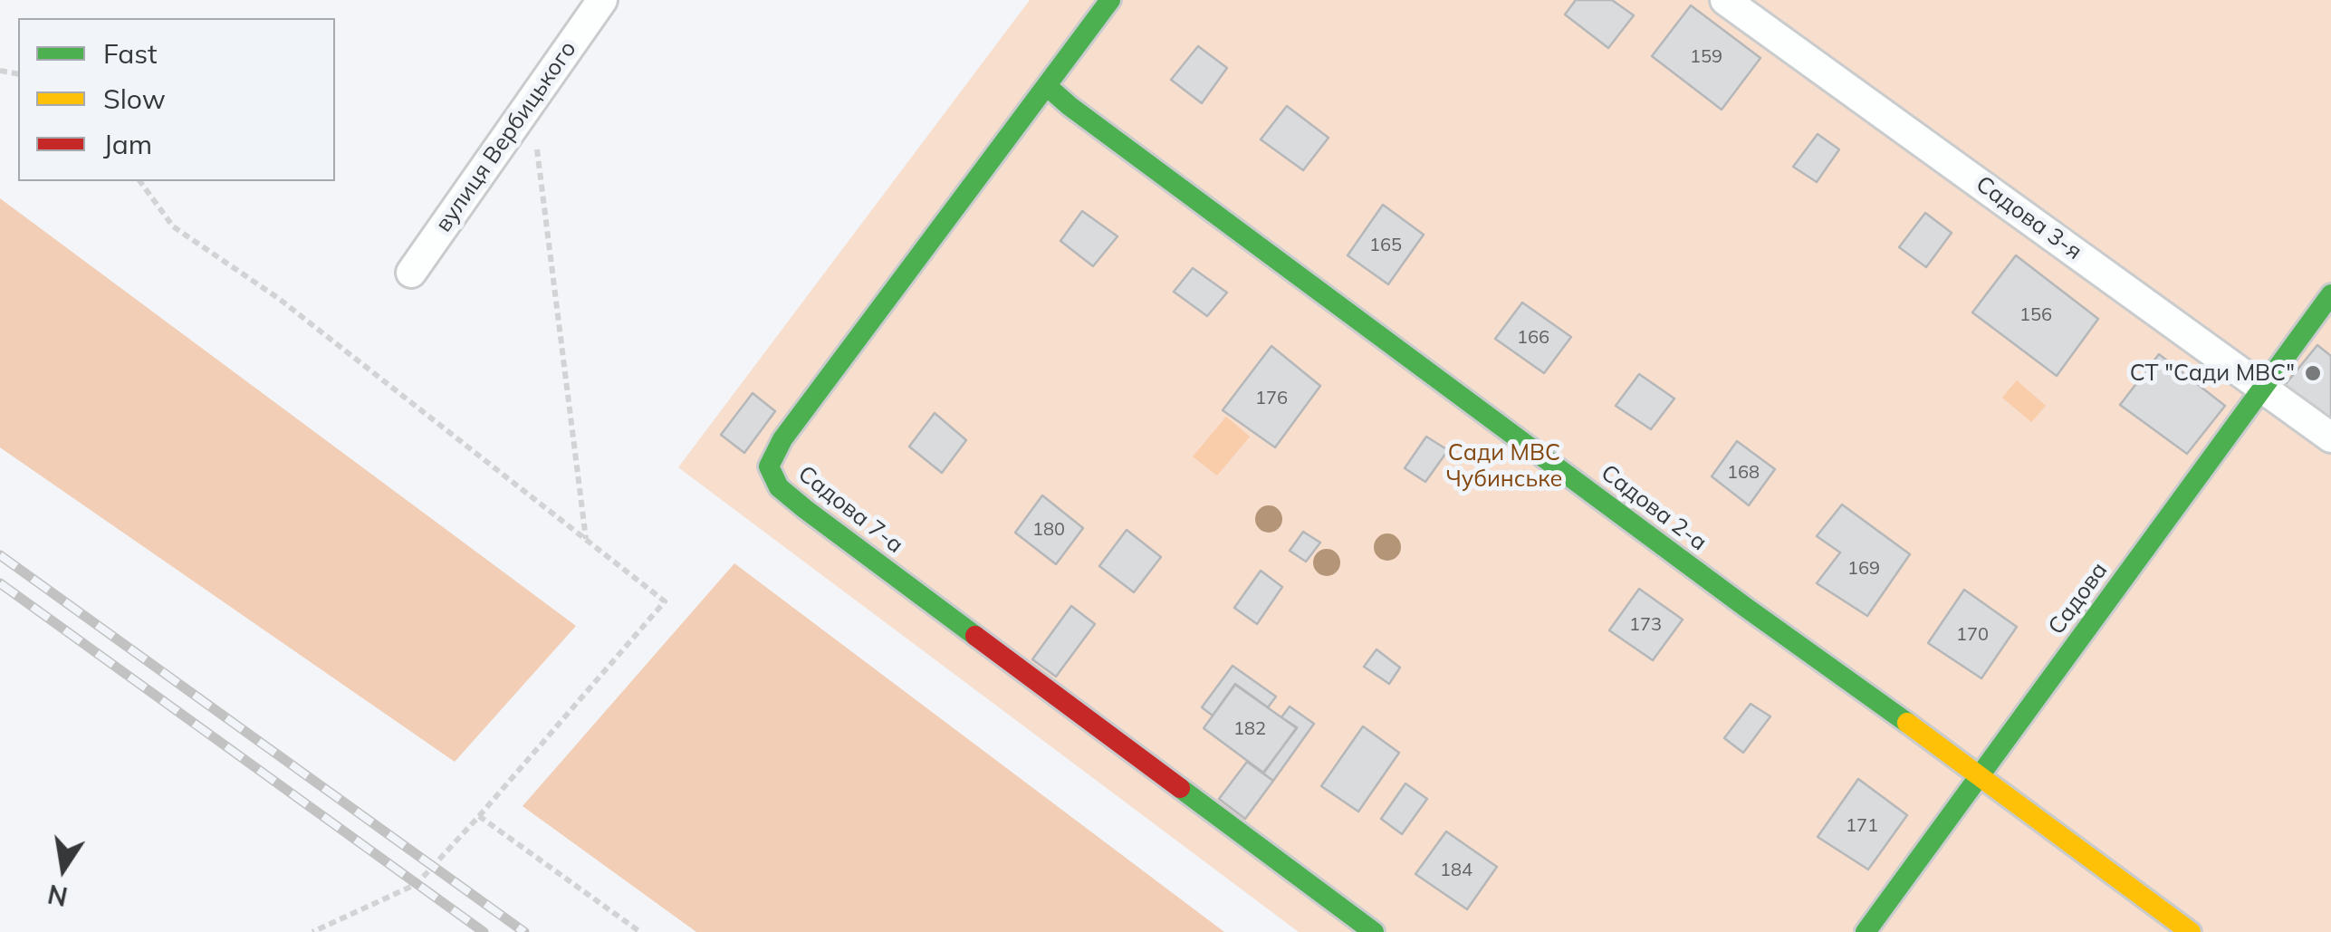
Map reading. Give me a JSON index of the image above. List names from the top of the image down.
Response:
{
  "streets": {
    "street": [
      "вулиця Вербицького",
      "Садова 3-я",
      "Садова 2-а",
      "Садова 7-а",
      "Садова"
    ]
  },
  "crossings": [
    ["Садова 3-я", "Садова"],
    ["Садова 2-а", "Садова 7-а"],
    ["Садова 2-а", "Садова"]
  ],
  "parks": ["Сади МВС Чубинське"],
  "places": ["СТ \"Сади МВС\""],
  "house_numbers": [
    "159",
    "165",
    "156",
    "166",
    "176",
    "168",
    "180",
    "169",
    "173",
    "170",
    "182",
    "171",
    "184"
  ],
  "legend": ["Fast", "Slow", "Jam"],
  "north": "bottom"
}
